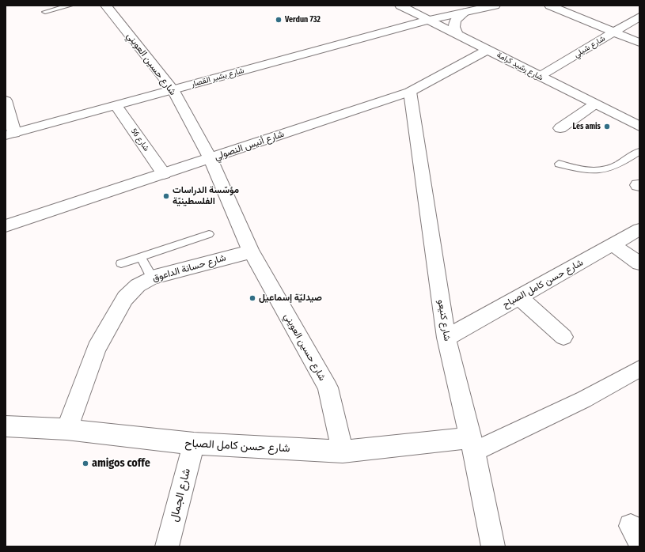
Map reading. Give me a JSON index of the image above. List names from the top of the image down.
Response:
{
  "streets": {
    "street": [
      "شارع شيلي",
      "شارع حسين العويني",
      "شارع رشيد كرامة",
      "شارع بشير القصار",
      "شارع 56",
      "شارع أنيس النصولي",
      "شارع حسانة الداعوق",
      "شارع حسن كامل الصباح",
      "شارع كنيعو",
      "شارع الجمال"
    ]
  },
  "crossings": [
    ["شارع شيلي", "شارع رشيد كرامة"],
    ["شارع حسين العويني", "شارع بشير القصار"],
    ["شارع حسين العويني", "شارع أنيس النصولي"],
    ["شارع حسين العويني", "شارع حسانة الداعوق"],
    ["شارع حسين العويني", "شارع حسن كامل الصباح"],
    ["شارع رشيد كرامة", "شارع بشير القصار"],
    ["شارع رشيد كرامة", "شارع أنيس النصولي"],
    ["شارع بشير القصار", "شارع 56"],
    ["شارع 56", "شارع أنيس النصولي"],
    ["شارع أنيس النصولي", "شارع كنيعو"],
    ["شارع حسانة الداعوق", "شارع حسن كامل الصباح"],
    ["شارع حسن كامل الصباح", "شارع كنيعو"],
    ["شارع حسن كامل الصباح", "شارع الجمال"]
  ],
  "places": [
    "Verdun 732",
    "Les amis",
    "مؤسّسة الدراسات الفلسطينيّة",
    "صيدليّة إسماعيل",
    "amigos coffe"
  ]
}
